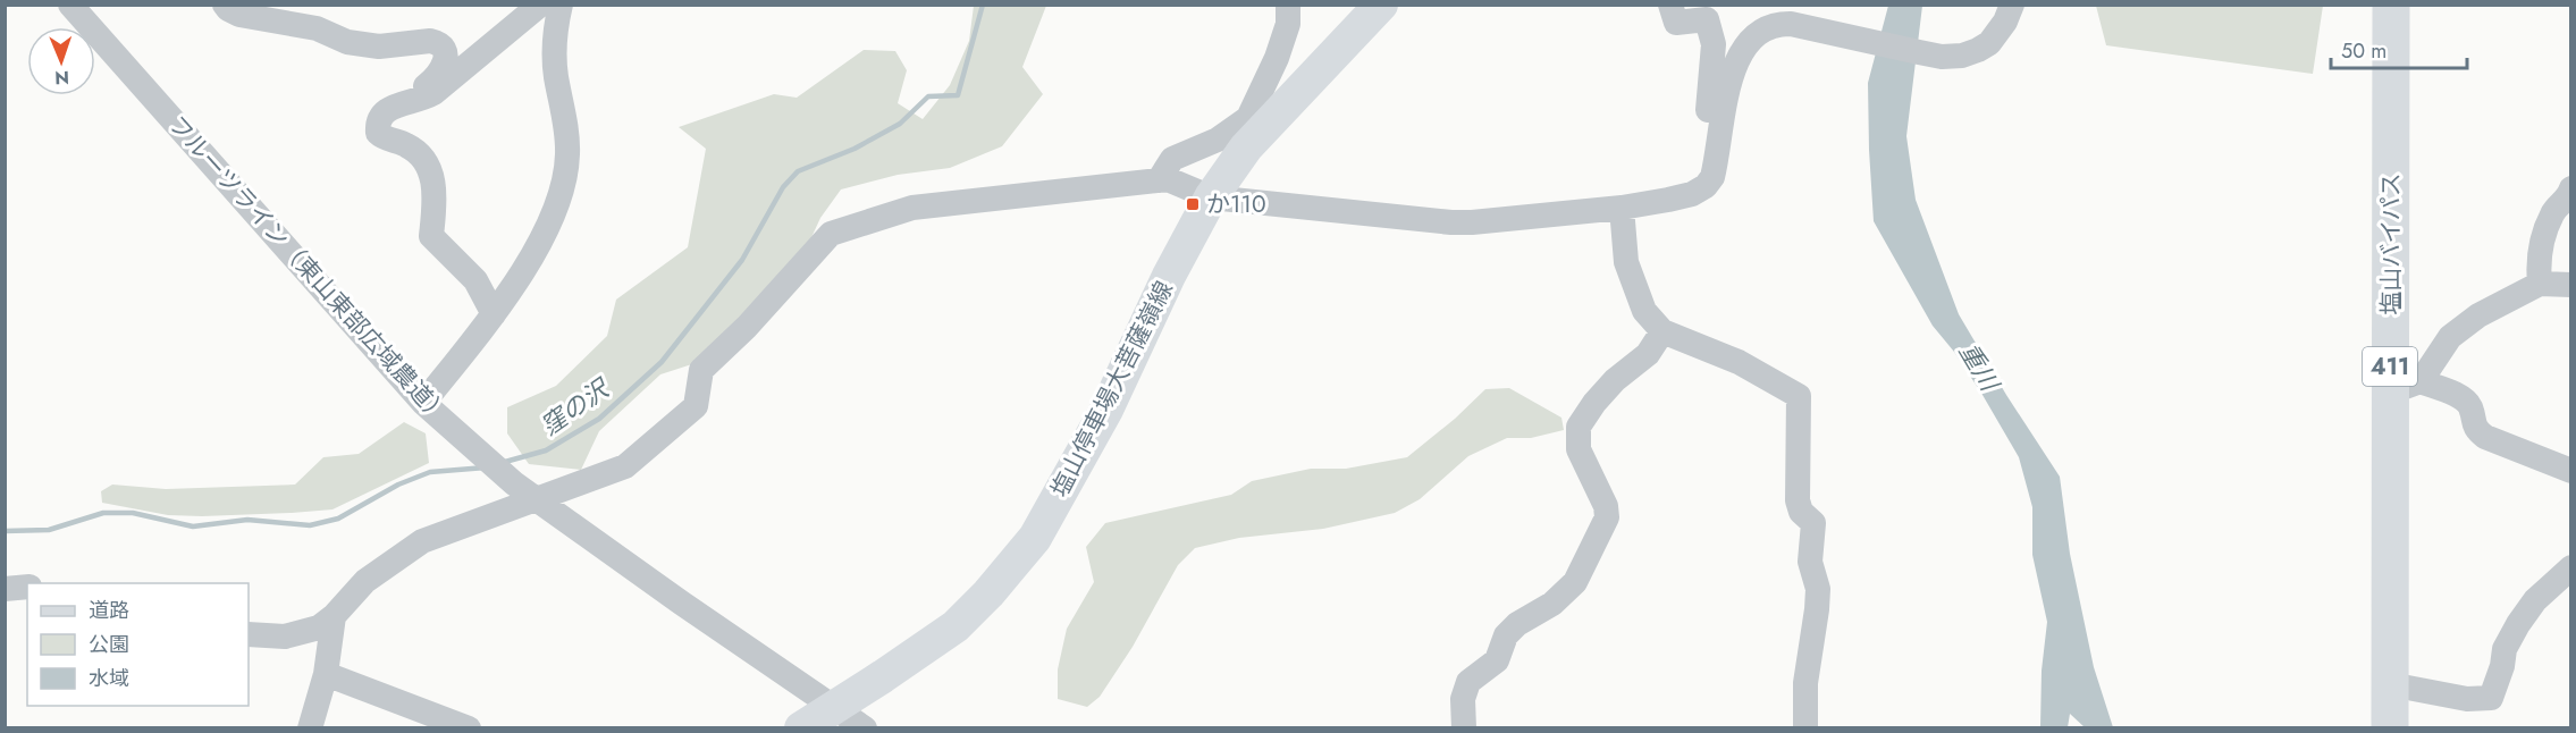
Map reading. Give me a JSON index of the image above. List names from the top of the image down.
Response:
{
  "streets": {
    "highway": ["塩山バイパス", "411"],
    "main road": ["塩山停車場大菩薩嶺線"],
    "street": ["フルーツライン（東山東部広域農道）"]
  },
  "crossings": [
    ["フルーツライン（東山東部広域農道）", "塩山停車場大菩薩嶺線"]
  ],
  "water": ["重川", "窪の沢"],
  "places": {
    "transit": ["か110"]
  },
  "legend": ["道路", "公園", "水域"],
  "scale_bar": "50 m",
  "north": "bottom"
}
